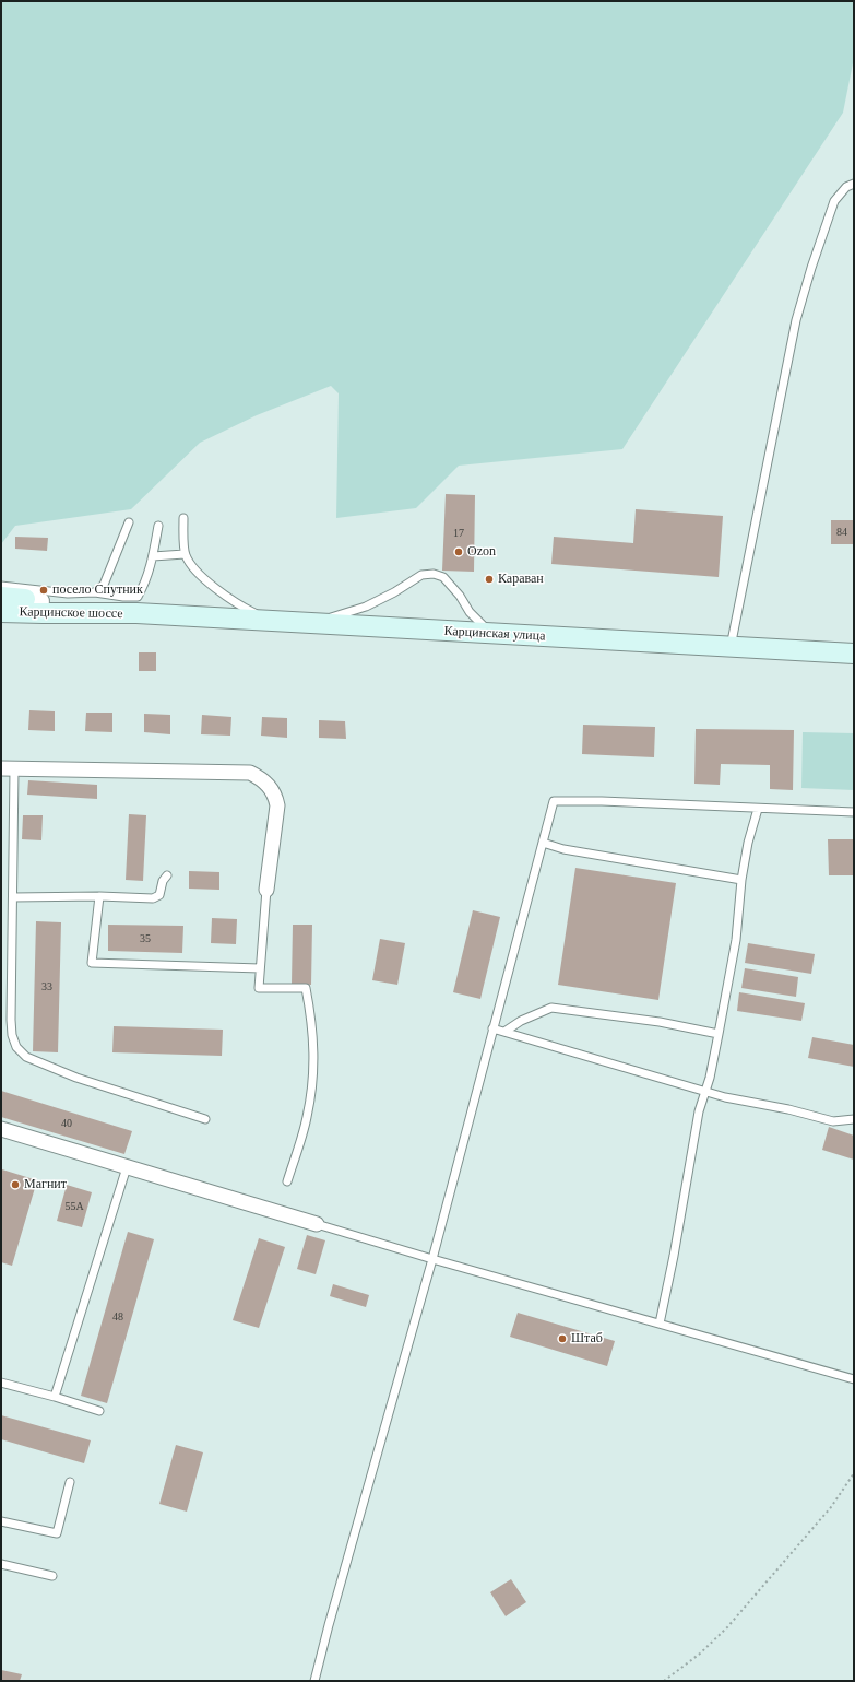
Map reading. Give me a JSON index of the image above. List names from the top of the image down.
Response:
{
  "streets": {
    "main road": ["Карцинское шоссе", "Карцинская улица"]
  },
  "crossings": [
    ["Карцинское шоссе", "Карцинская улица"]
  ],
  "places": [
    "Ozon",
    "Караван",
    "посело Спутник",
    "Магнит",
    "Штаб"
  ],
  "house_numbers": [
    "84",
    "17",
    "35",
    "33",
    "40",
    "55А",
    "48"
  ]
}
